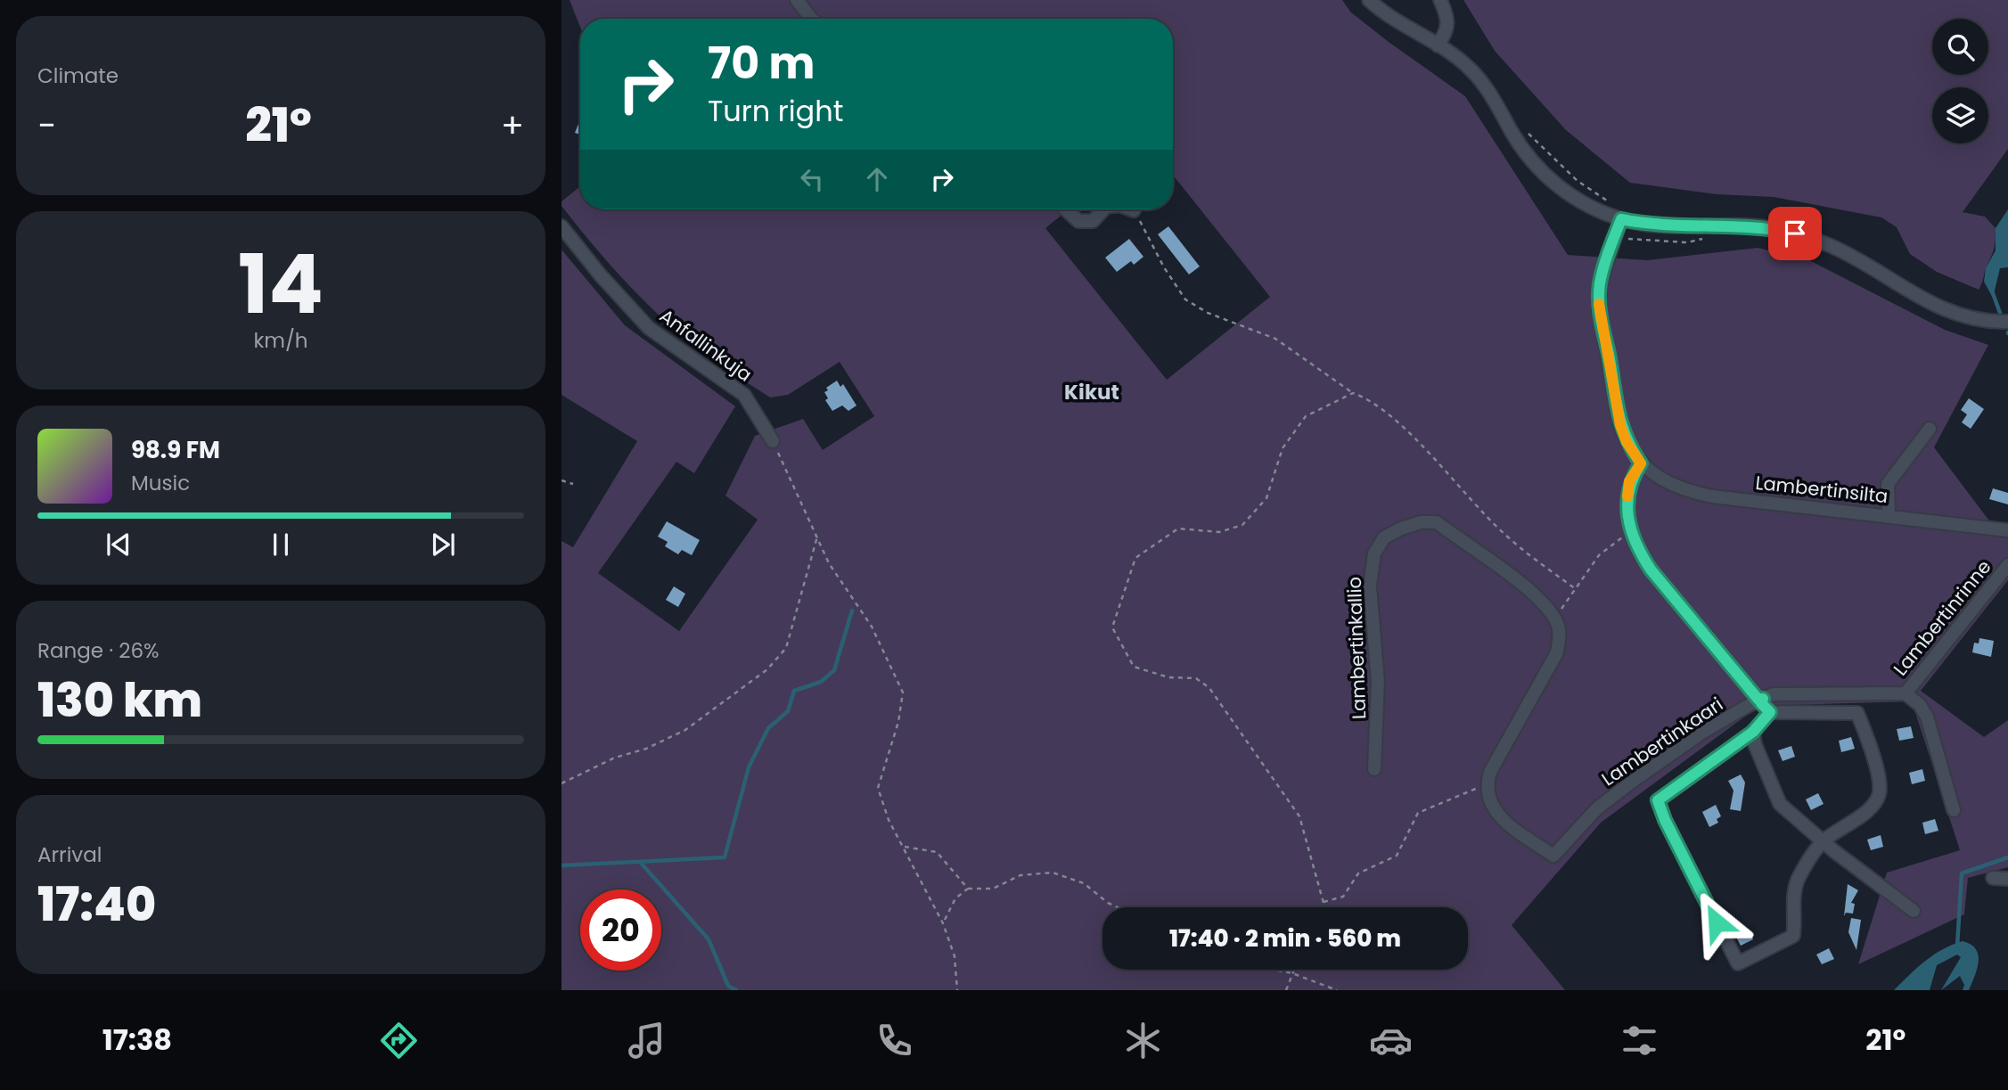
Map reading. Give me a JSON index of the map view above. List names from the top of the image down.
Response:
{
  "streets": {
    "street": [
      "Anfallinkuja",
      "Lambertinsilta",
      "Lambertinrinne",
      "Lambertinkallio",
      "Lambertinkaari"
    ]
  },
  "districts": ["Kikut"],
  "page": {
    "tile": [
      "Climate",
      ["14", "km/h"],
      ["Range · 26%", "130 km"],
      ["Arrival", "17:40"]
    ],
    "turn": ["70 m", "Turn right"],
    "heat": ["−", "21°", "+"],
    "song": ["98.9 FM", "Music"],
    "limit": "20",
    "trip": "17:40 · 2 min · 560 m",
    "tabs": ["17:38", "21°"]
  }
}
